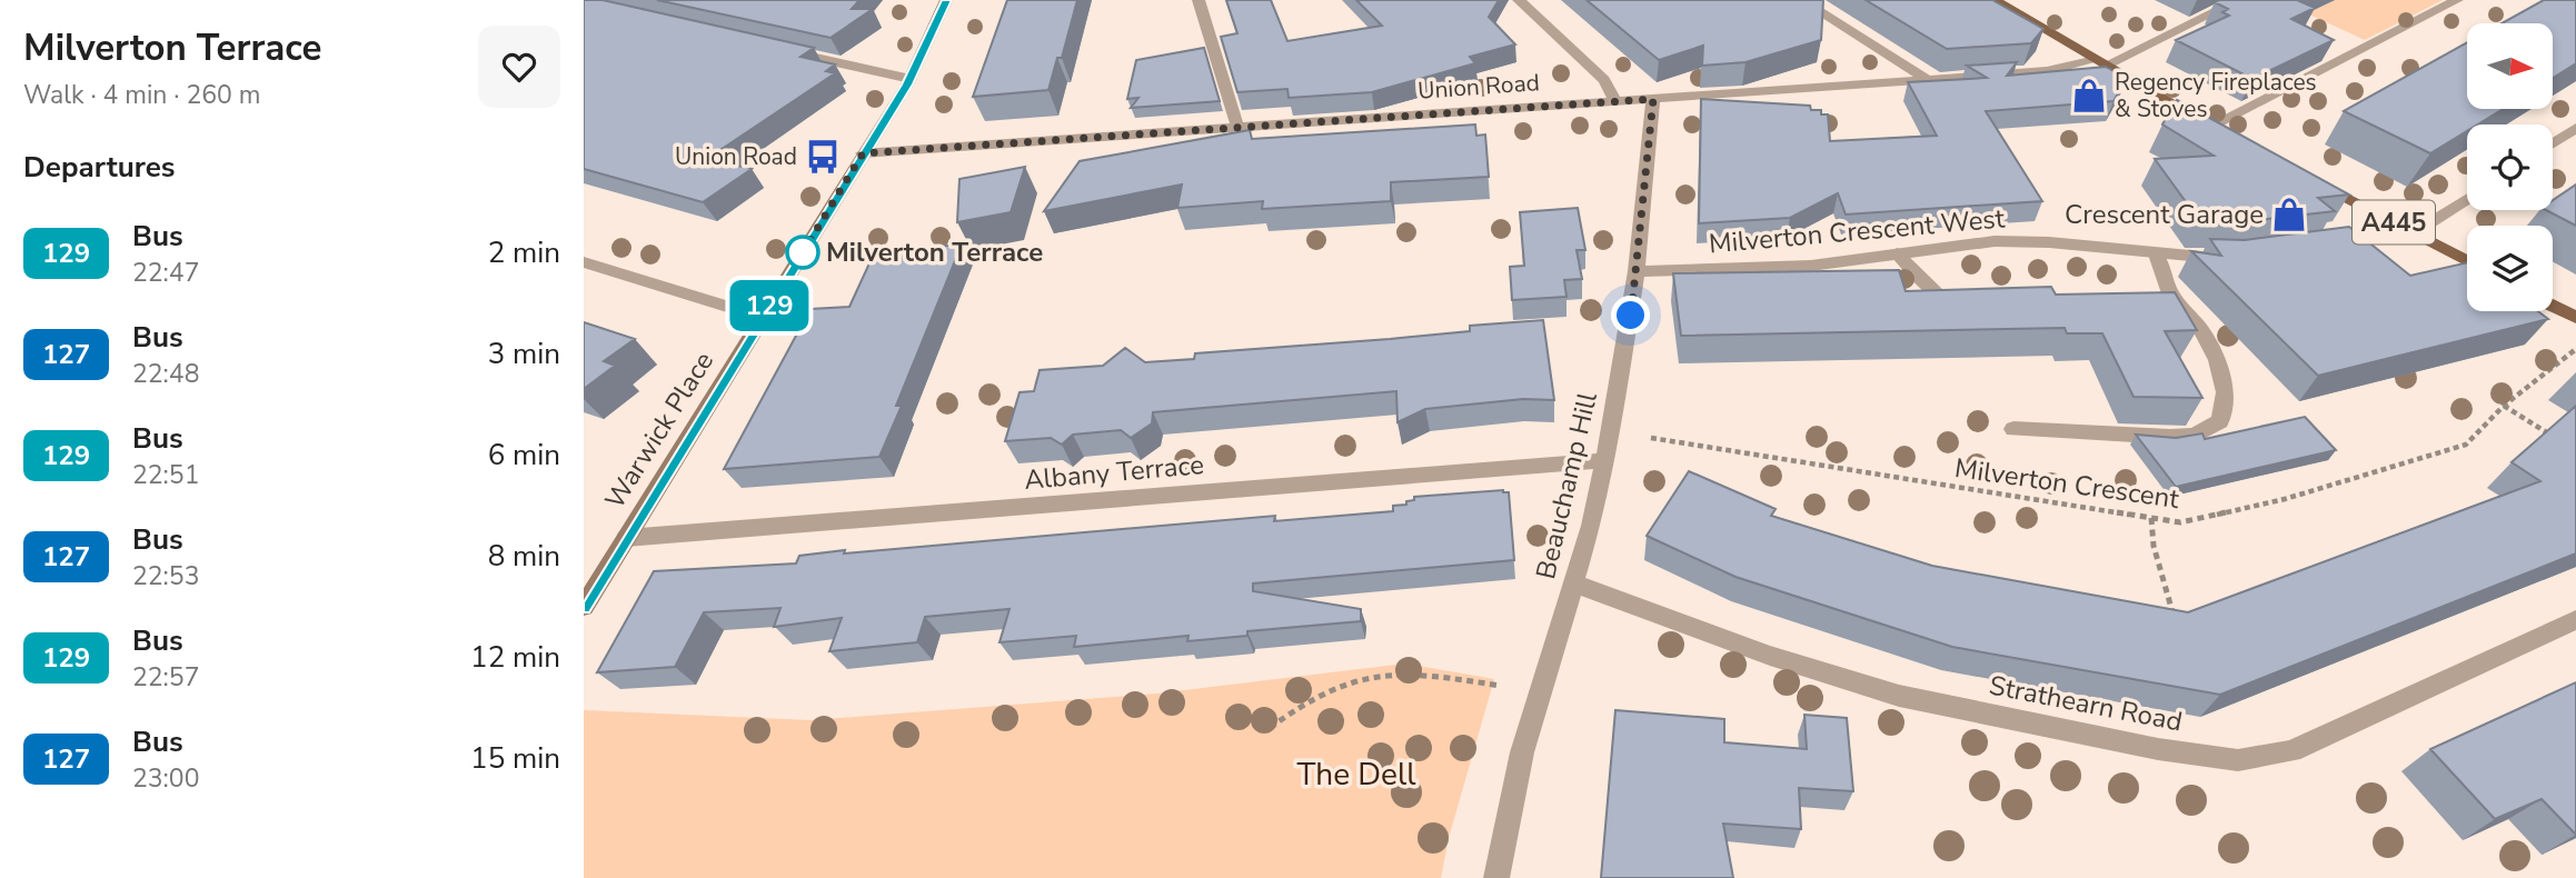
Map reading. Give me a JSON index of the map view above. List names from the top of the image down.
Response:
{
  "streets": {
    "main road": ["A445", "Warwick Place"],
    "street": [
      "Union Road",
      "Milverton Crescent West",
      "Albany Terrace",
      "Beauchamp Hill",
      "Strathearn Road"
    ],
    "path": ["Milverton Crescent"]
  },
  "crossings": [
    ["Union Road", "Warwick Place"],
    ["Union Road", "Beauchamp Hill"],
    ["Milverton Crescent West", "Beauchamp Hill"],
    ["Warwick Place", "Albany Terrace"],
    ["Albany Terrace", "Beauchamp Hill"],
    ["Beauchamp Hill", "Strathearn Road"]
  ],
  "parks": ["The Dell"],
  "places": {
    "shop": ["Regency Fireplaces & Stoves", "Crescent Garage"],
    "bus stop": ["Union Road"],
    "other": ["Milverton Terrace"]
  },
  "lines": ["bus line 129"],
  "north": "right",
  "page": {
    "heading": [
      ["Milverton Terrace", "Walk · 4 min · 260 m"],
      "Departures"
    ],
    "on_map": "129",
    "list": [
      {
        "mark": "129",
        "name": "Bus",
        "note": "22:47",
        "value": "2 min"
      },
      {
        "mark": "127",
        "name": "Bus",
        "note": "22:48",
        "value": "3 min"
      },
      {
        "mark": "129",
        "name": "Bus",
        "note": "22:51",
        "value": "6 min"
      },
      {
        "mark": "127",
        "name": "Bus",
        "note": "22:53",
        "value": "8 min"
      },
      {
        "mark": "129",
        "name": "Bus",
        "note": "22:57",
        "value": "12 min"
      },
      {
        "mark": "127",
        "name": "Bus",
        "note": "23:00",
        "value": "15 min"
      }
    ]
  }
}
